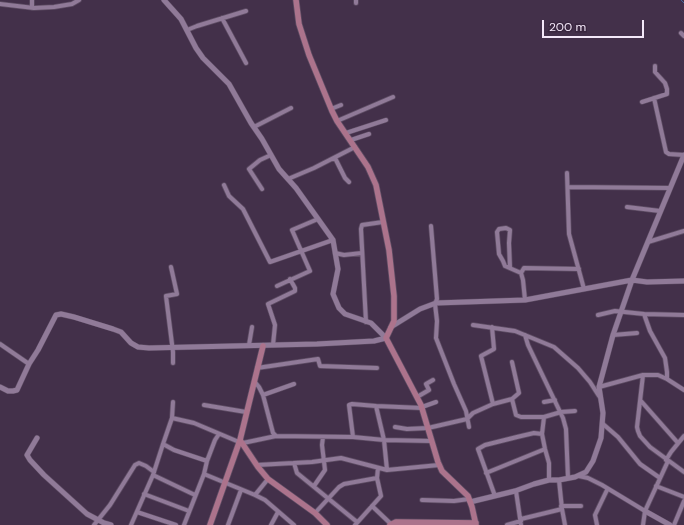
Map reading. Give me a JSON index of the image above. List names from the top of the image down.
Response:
{
  "scale_bar": "200 m"
}
